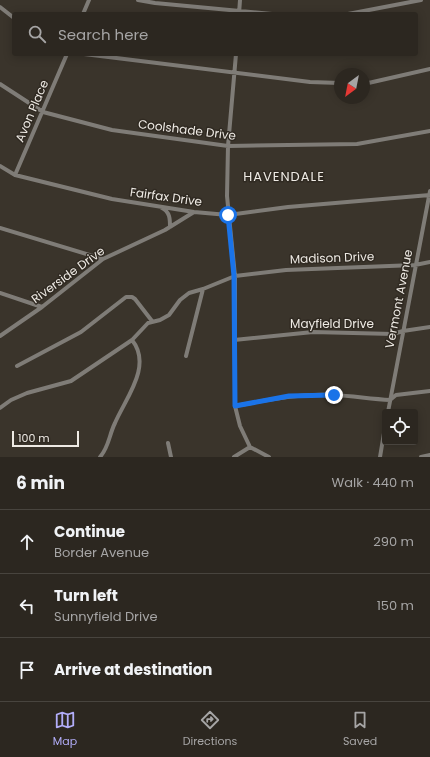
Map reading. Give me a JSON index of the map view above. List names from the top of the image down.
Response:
{
  "streets": {
    "street": [
      "Avon Place",
      "Coolshade Drive",
      "Fairfax Drive",
      "Madison Drive",
      "Riverside Drive",
      "Vermont Avenue",
      "Mayfield Drive"
    ]
  },
  "crossings": [
    ["Avon Place", "Coolshade Drive"],
    ["Avon Place", "Fairfax Drive"],
    ["Fairfax Drive", "Riverside Drive"],
    ["Fairfax Drive", "Vermont Avenue"],
    ["Madison Drive", "Vermont Avenue"],
    ["Vermont Avenue", "Mayfield Drive"]
  ],
  "districts": ["HAVENDALE"],
  "scale_bar": "100 m",
  "north": "bottom left",
  "page": {
    "search": "Search here",
    "scale": "100 m",
    "heading": ["6 min", "Walk · 440 m"],
    "list": [
      ["Continue", "Border Avenue", "290 m"],
      ["Turn left", "Sunnyfield Drive", "150 m"],
      "Arrive at destination"
    ],
    "nav": ["Map", "Directions", "Saved"]
  }
}
